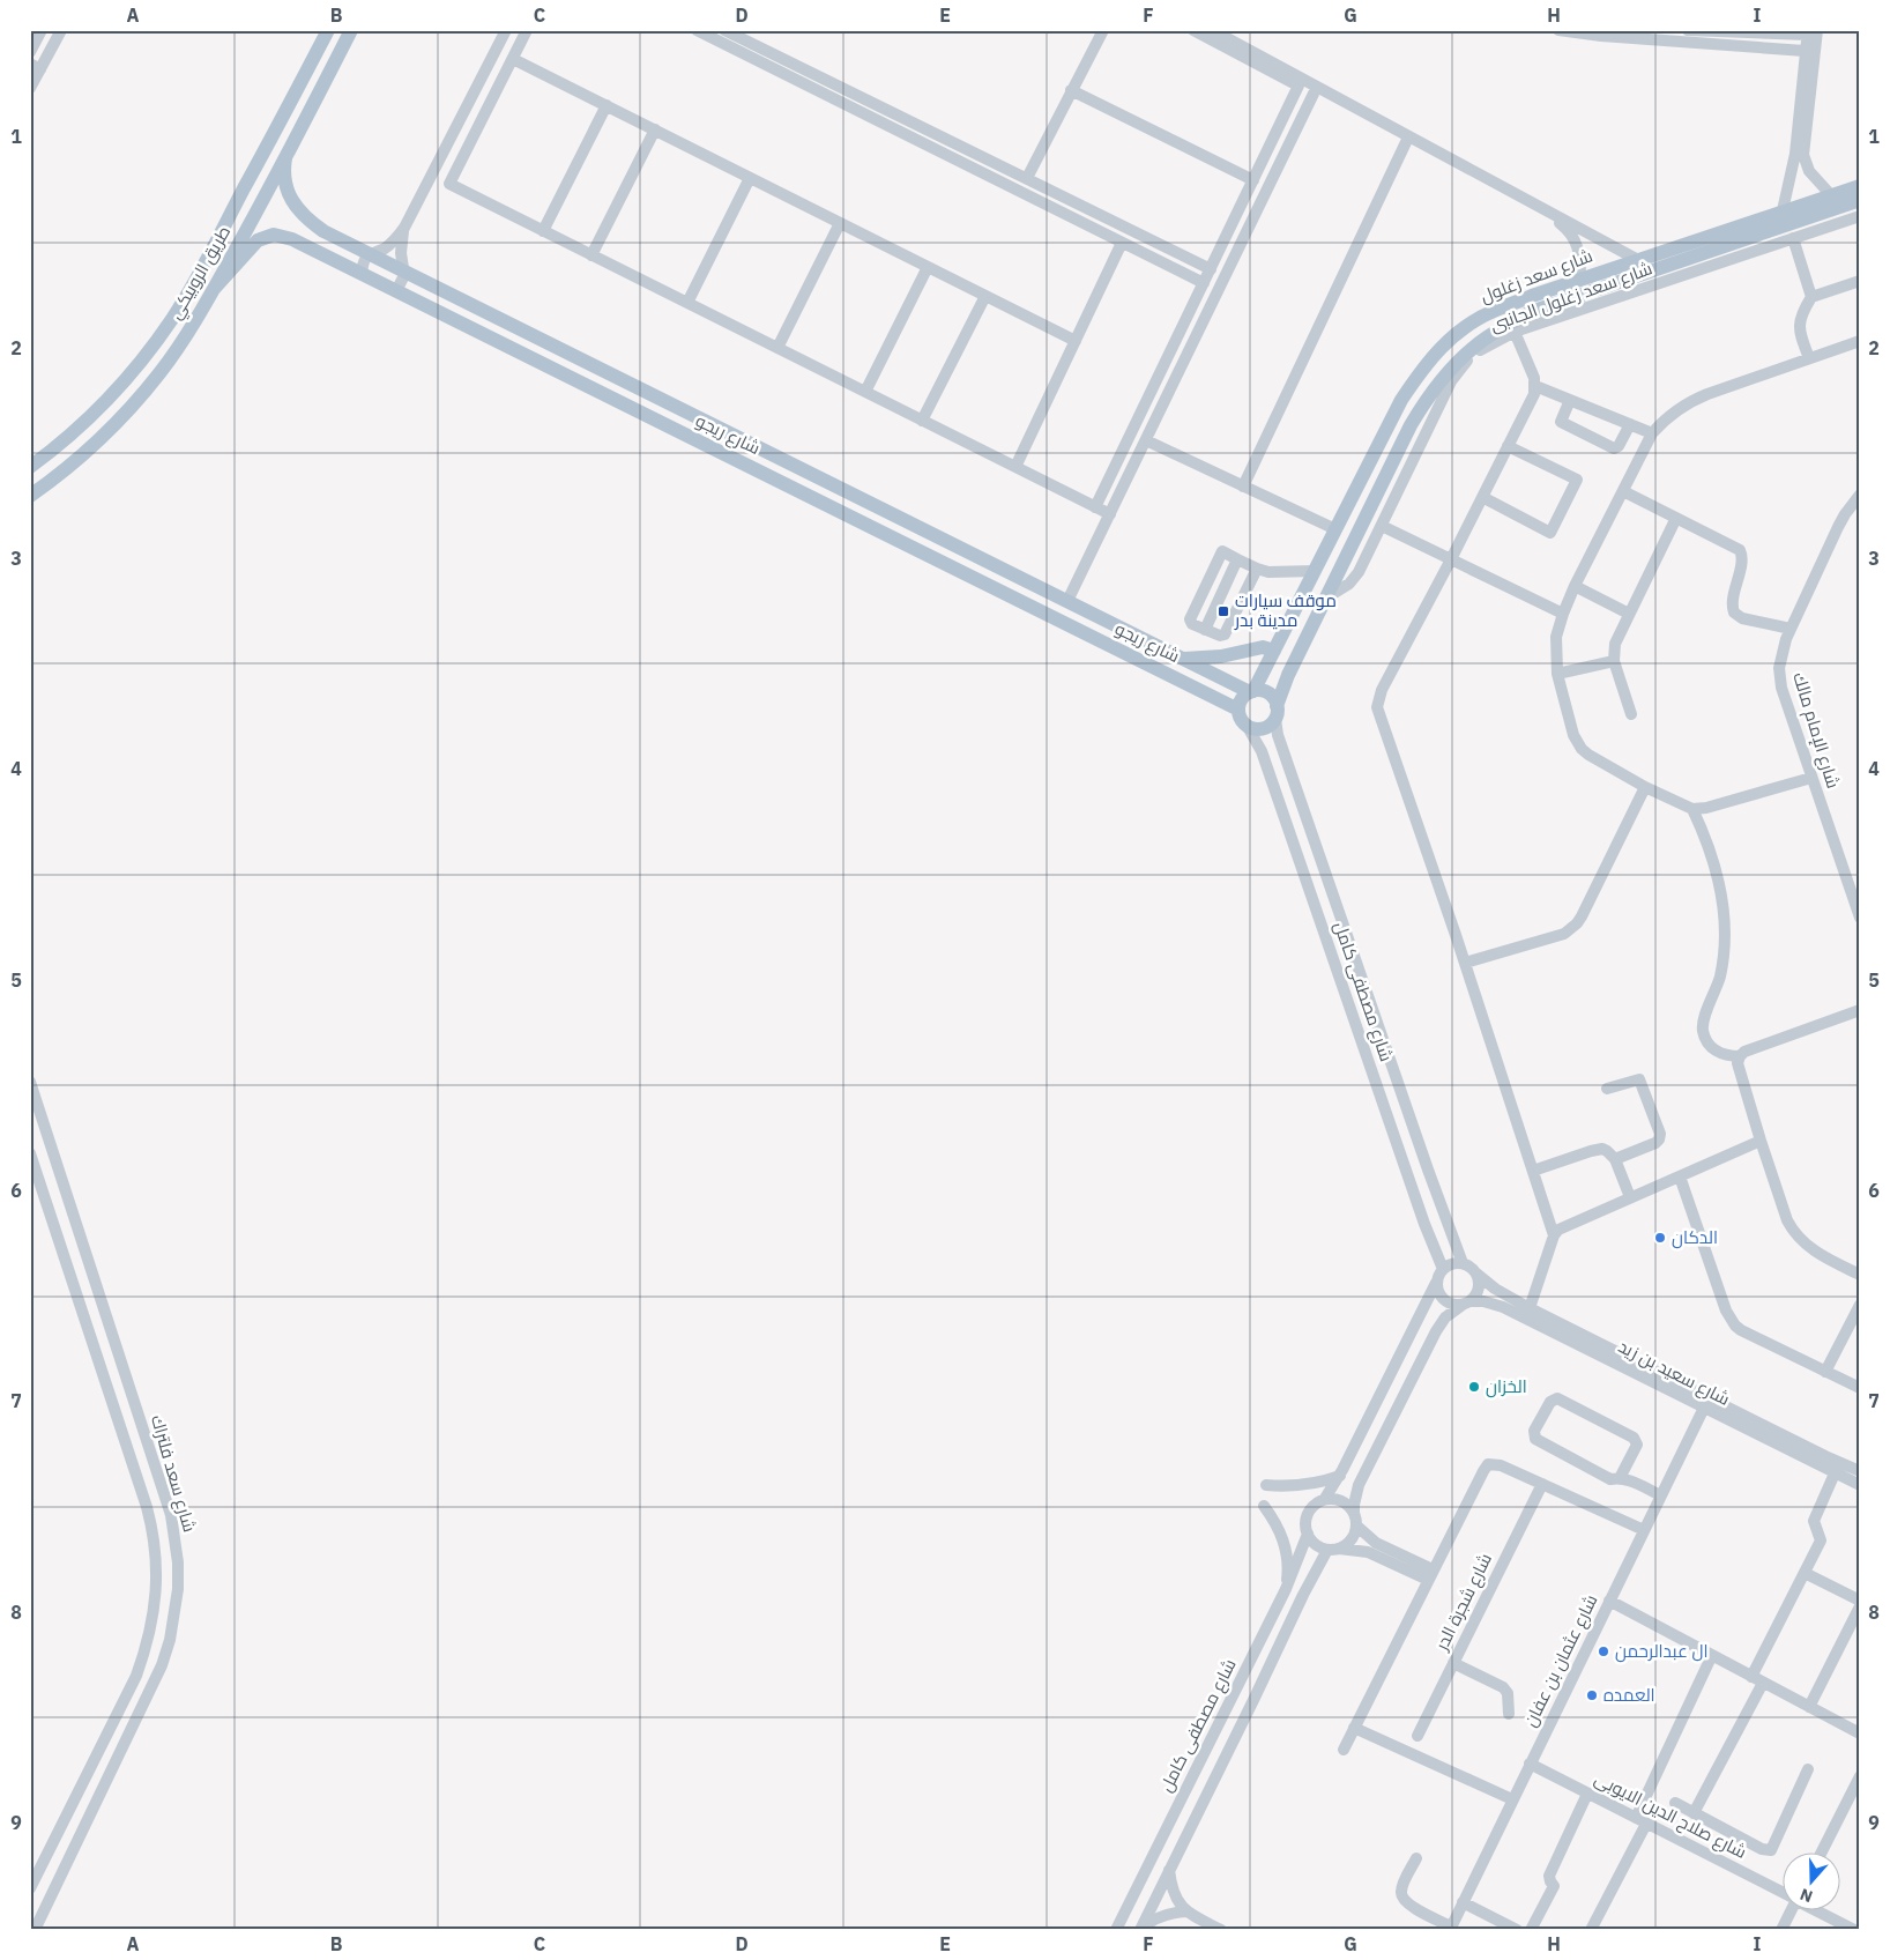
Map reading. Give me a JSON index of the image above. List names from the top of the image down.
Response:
{
  "streets": {
    "main road": ["طريق الروبيكي", "شارع سعد زغلول", "شارع ريجو"],
    "street": [
      "شارع سعد زغلول الجانبى",
      "شارع الإمام مالك",
      "شارع مصطفى كامل",
      "شارع سعيد بن زيد",
      "شارع سعد فلتراك",
      "شارع شجرة الدر",
      "شارع عثمان بن عفان",
      "شارع صلاح الدين الايوبى"
    ]
  },
  "crossings": [
    ["طريق الروبيكي", "شارع ريجو"],
    ["شارع سعد زغلول", "شارع سعد زغلول الجانبى"],
    ["شارع سعد زغلول", "شارع ريجو"],
    ["شارع سعد زغلول", "شارع مصطفى كامل"],
    ["شارع ريجو", "شارع مصطفى كامل"],
    ["شارع مصطفى كامل", "شارع سعيد بن زيد"],
    ["شارع سعيد بن زيد", "شارع عثمان بن عفان"],
    ["شارع عثمان بن عفان", "شارع صلاح الدين الايوبى"]
  ],
  "places": {
    "transit": ["موقف سيارات مدينة بدر"],
    "other": [
      "الدكان",
      "الخزان",
      "ال عبدالرحمن",
      "العمده"
    ]
  },
  "north": "bottom",
  "grid": {
    "columns": [
      "A",
      "B",
      "C",
      "D",
      "E",
      "F",
      "G",
      "H",
      "I"
    ],
    "rows": [
      "1",
      "2",
      "3",
      "4",
      "5",
      "6",
      "7",
      "8",
      "9"
    ]
  }
}
